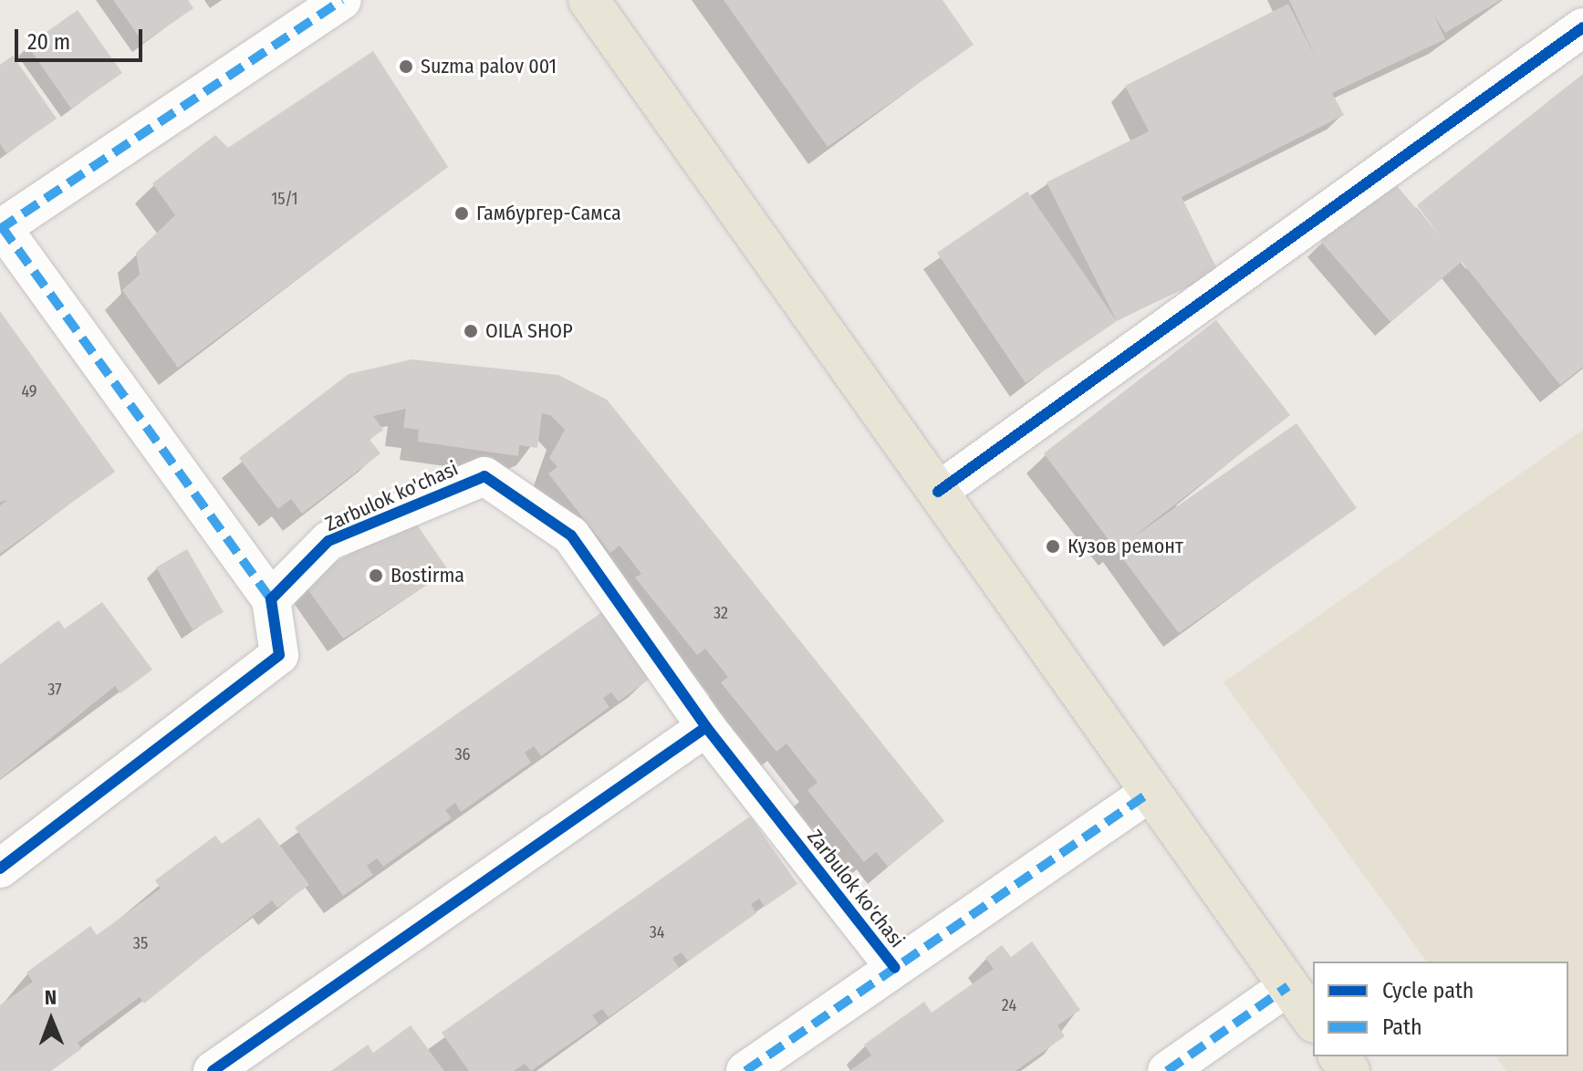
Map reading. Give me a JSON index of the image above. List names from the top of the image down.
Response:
{
  "streets": {
    "street": ["Zarbulok ko'chasi"]
  },
  "places": [
    "Suzma palov 001",
    "Гамбургер-Самса",
    "OILA SHOP",
    "Кузов ремонт",
    "Bostirma"
  ],
  "house_numbers": [
    "15/1",
    "49",
    "32",
    "37",
    "36",
    "34",
    "35",
    "24"
  ],
  "legend": ["Cycle path", "Path"],
  "scale_bar": "20 m",
  "north": "top"
}
